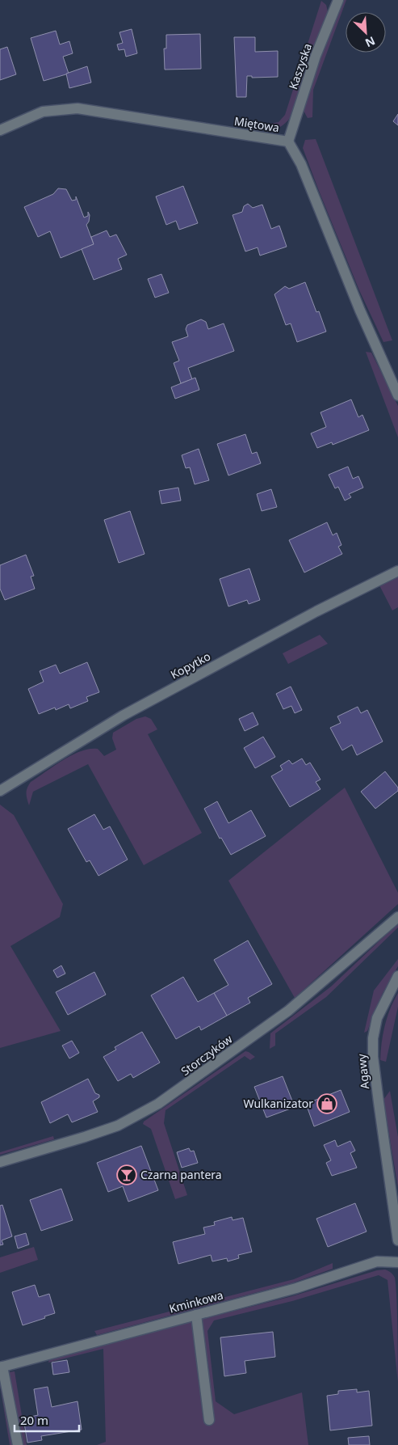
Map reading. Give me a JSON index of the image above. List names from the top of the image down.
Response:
{
  "streets": {
    "street": [
      "Kaszyska",
      "Miętowa",
      "Kopytko",
      "Storczyków",
      "Agawy",
      "Kminkowa"
    ]
  },
  "crossings": [
    ["Kaszyska", "Miętowa"]
  ],
  "places": {
    "shop": ["Wulkanizator"],
    "bar": ["Czarna pantera"]
  },
  "scale_bar": "20 m",
  "north": "bottom right"
}
